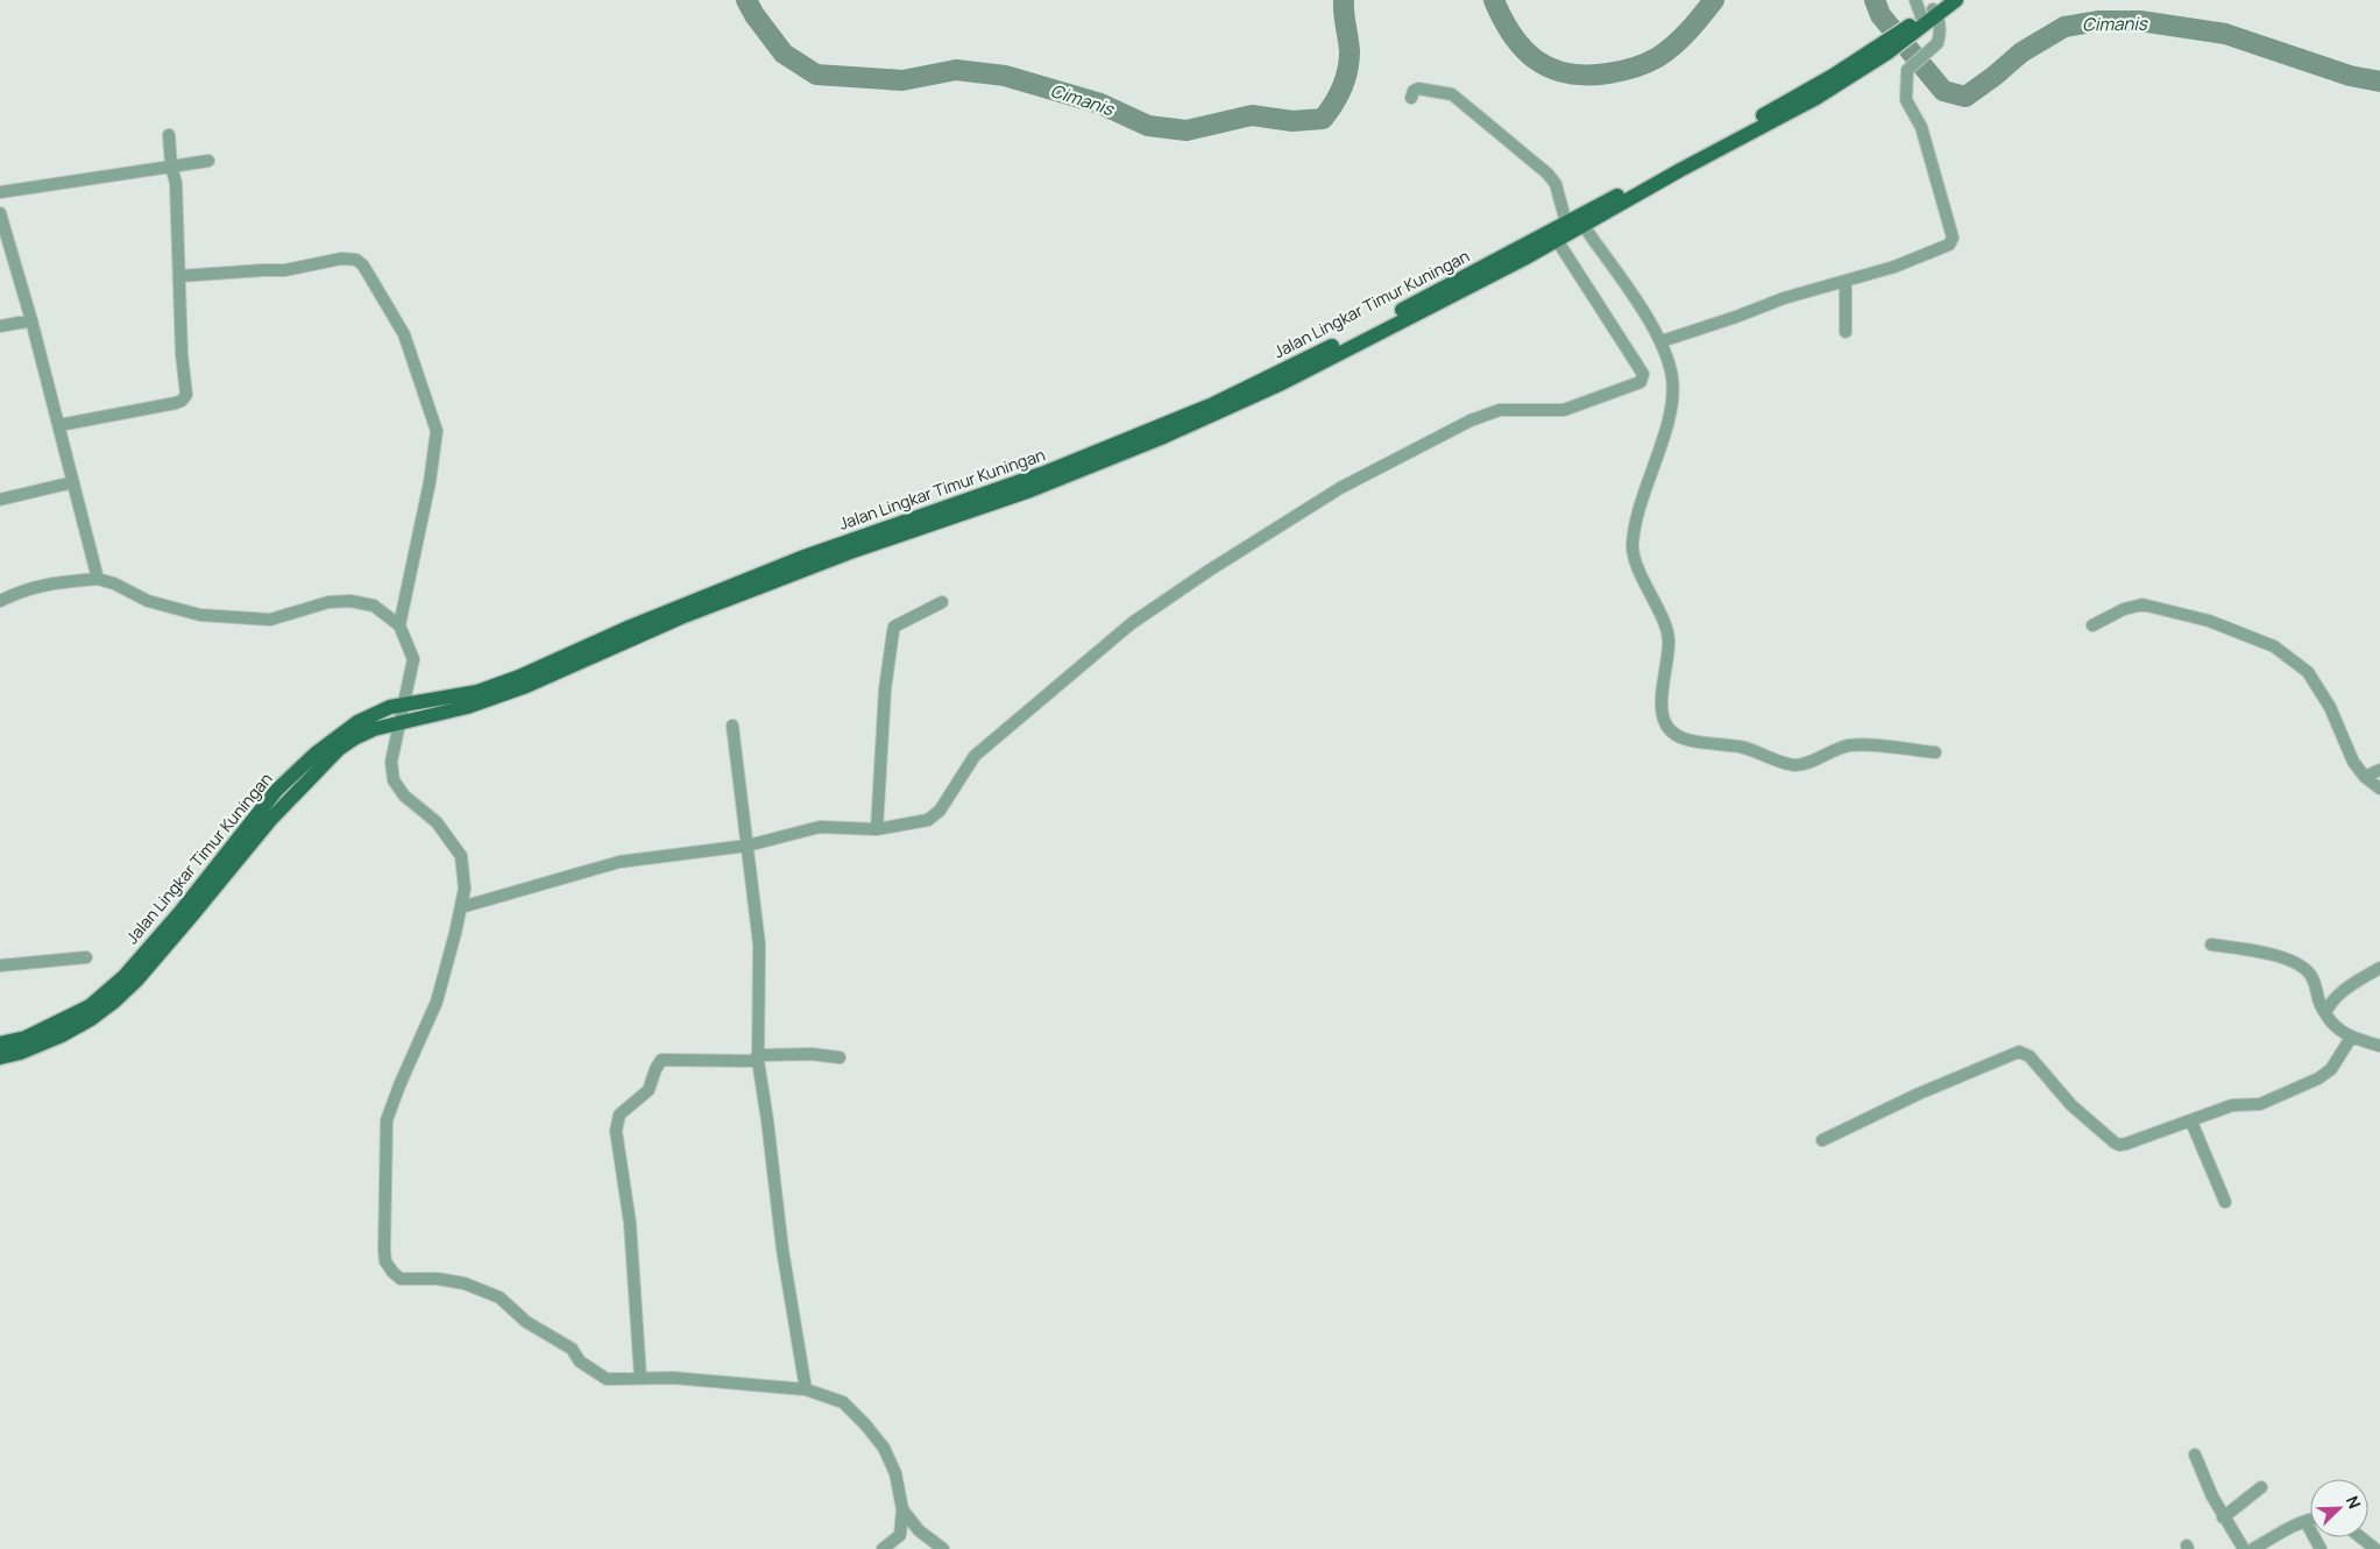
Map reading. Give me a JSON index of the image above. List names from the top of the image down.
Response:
{
  "streets": {
    "main road": ["Jalan Lingkar Timur Kuningan"]
  },
  "water": ["Cimanis"],
  "north": "top right"
}
